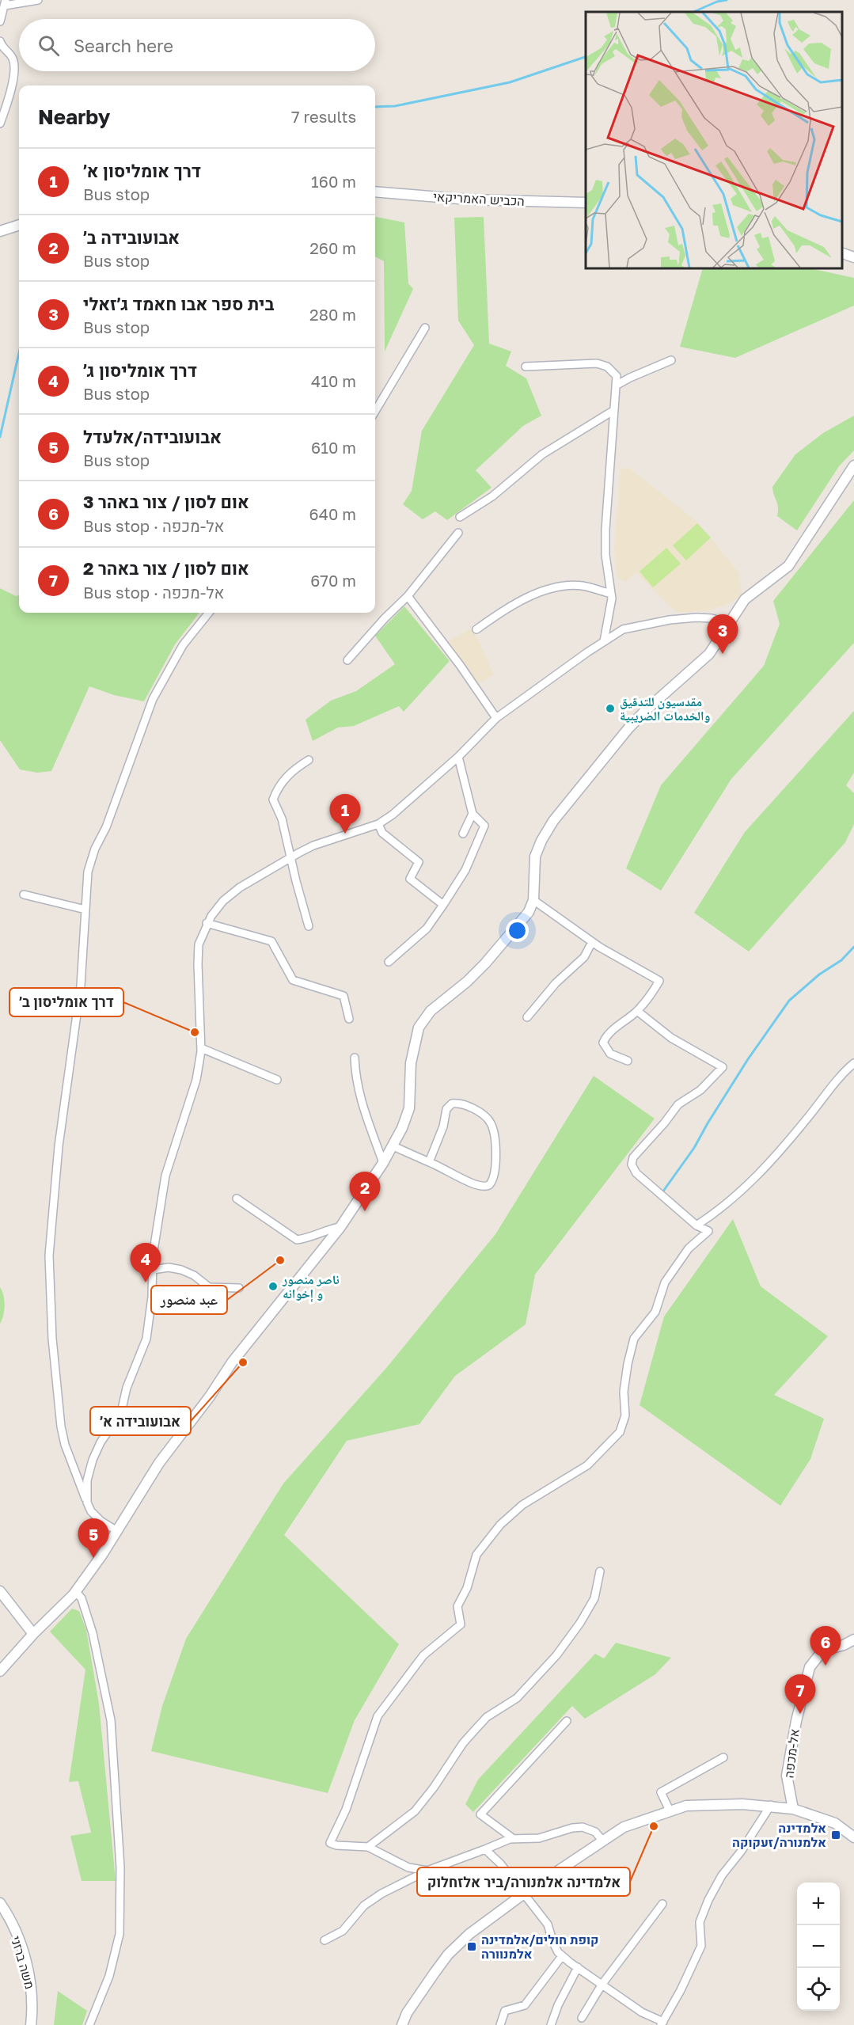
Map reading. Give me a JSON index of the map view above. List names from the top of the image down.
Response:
{
  "streets": {
    "street": ["הכביש האמריקאי", "אל-מכפה", "משה ברזני"]
  },
  "places": {
    "other": [
      "مقدسيون للتدقيق والخدمات الضريبية",
      "דרך אומליסון ב׳",
      "عبد منصور",
      "ناصر منصور و إخوانه",
      "אבועובידה א׳",
      "אלמדינה אלמנורה/ביר אלזחלוק"
    ],
    "transit": ["אלמדינה אלמנורה/זעקוקה", "קופת חולים/אלמדינה אלמנוורה"]
  },
  "page": {
    "search": "Search here",
    "heading": ["Nearby", "7 results"],
    "list": [
      {
        "mark": "1",
        "name": "דרך אומליסון א׳",
        "note": "Bus stop",
        "value": "160 m"
      },
      {
        "mark": "2",
        "name": "אבועובידה ב׳",
        "note": "Bus stop",
        "value": "260 m"
      },
      {
        "mark": "3",
        "name": "בית ספר אבו חאמד ג׳זאלי",
        "note": "Bus stop",
        "value": "280 m"
      },
      {
        "mark": "4",
        "name": "דרך אומליסון ג׳",
        "note": "Bus stop",
        "value": "410 m"
      },
      {
        "mark": "5",
        "name": "אבועובידה/אלעדל",
        "note": "Bus stop",
        "value": "610 m"
      },
      {
        "mark": "6",
        "name": "אום לסון / צור באהר 3",
        "note": "Bus stop · אל-מכפה",
        "value": "640 m"
      },
      {
        "mark": "7",
        "name": "אום לסון / צור באהר 2",
        "note": "Bus stop · אל-מכפה",
        "value": "670 m"
      }
    ],
    "pins": [
      "3",
      "1",
      "2",
      "4",
      "5",
      "6",
      "7"
    ],
    "map_buttons": ["+", "−"]
  }
}
